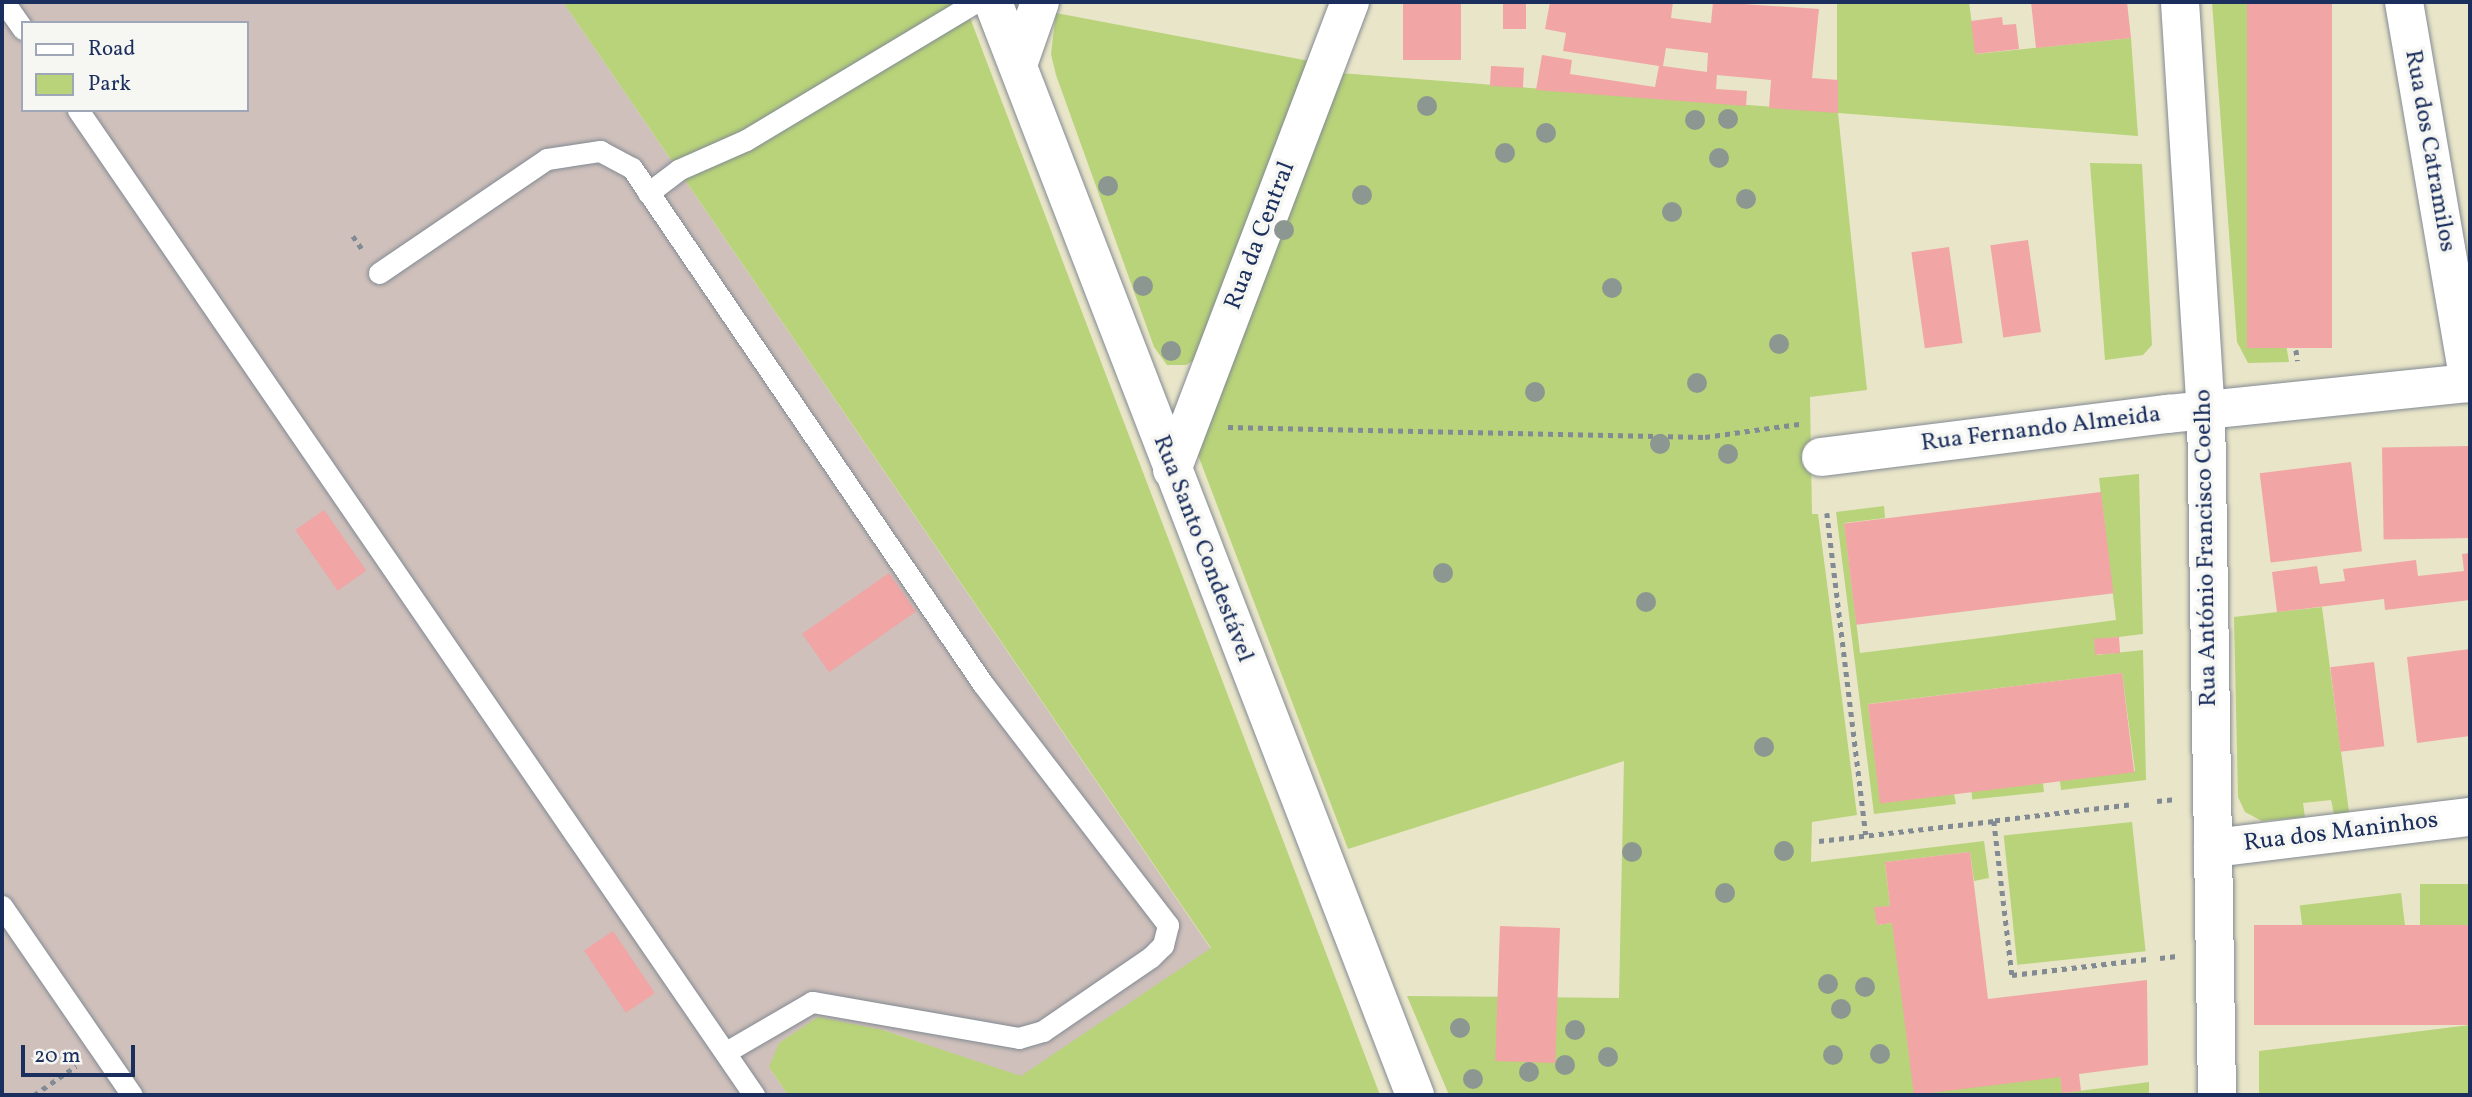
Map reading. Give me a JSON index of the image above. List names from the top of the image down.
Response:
{
  "streets": {
    "street": [
      "Rua dos Catramilos",
      "Rua da Central",
      "Rua Fernando Almeida",
      "Rua António Francisco Coelho",
      "Rua Santo Condestável",
      "Rua dos Maninhos"
    ]
  },
  "crossings": [
    ["Rua dos Catramilos", "Rua Fernando Almeida"],
    ["Rua da Central", "Rua Santo Condestável"],
    ["Rua Fernando Almeida", "Rua António Francisco Coelho"],
    ["Rua António Francisco Coelho", "Rua dos Maninhos"]
  ],
  "legend": ["Road", "Park"],
  "scale_bar": "20 m"
}
